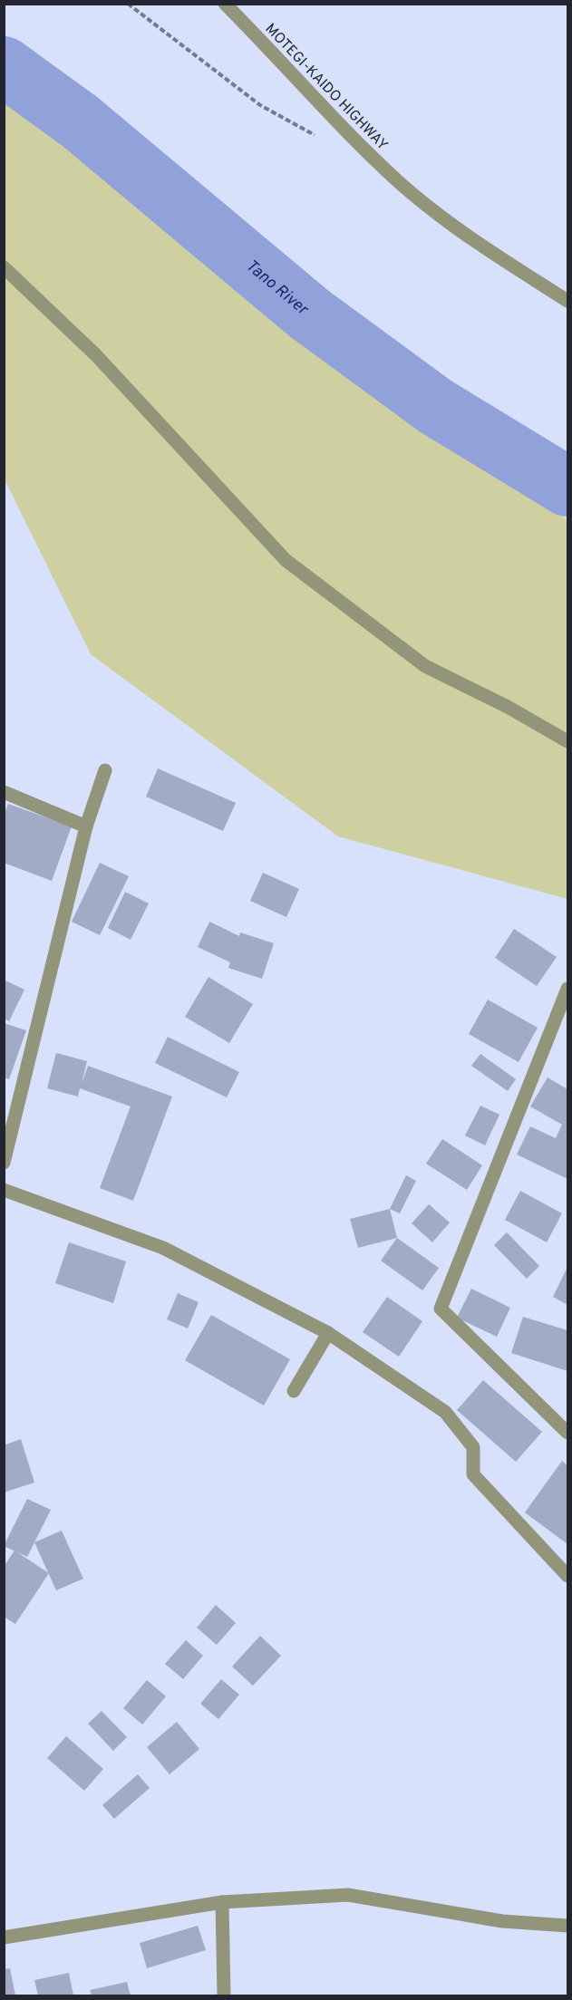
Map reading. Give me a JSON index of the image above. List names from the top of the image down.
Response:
{
  "streets": {
    "street": ["MOTEGI-KAIDO HIGHWAY"]
  },
  "water": ["Tano River"]
}
